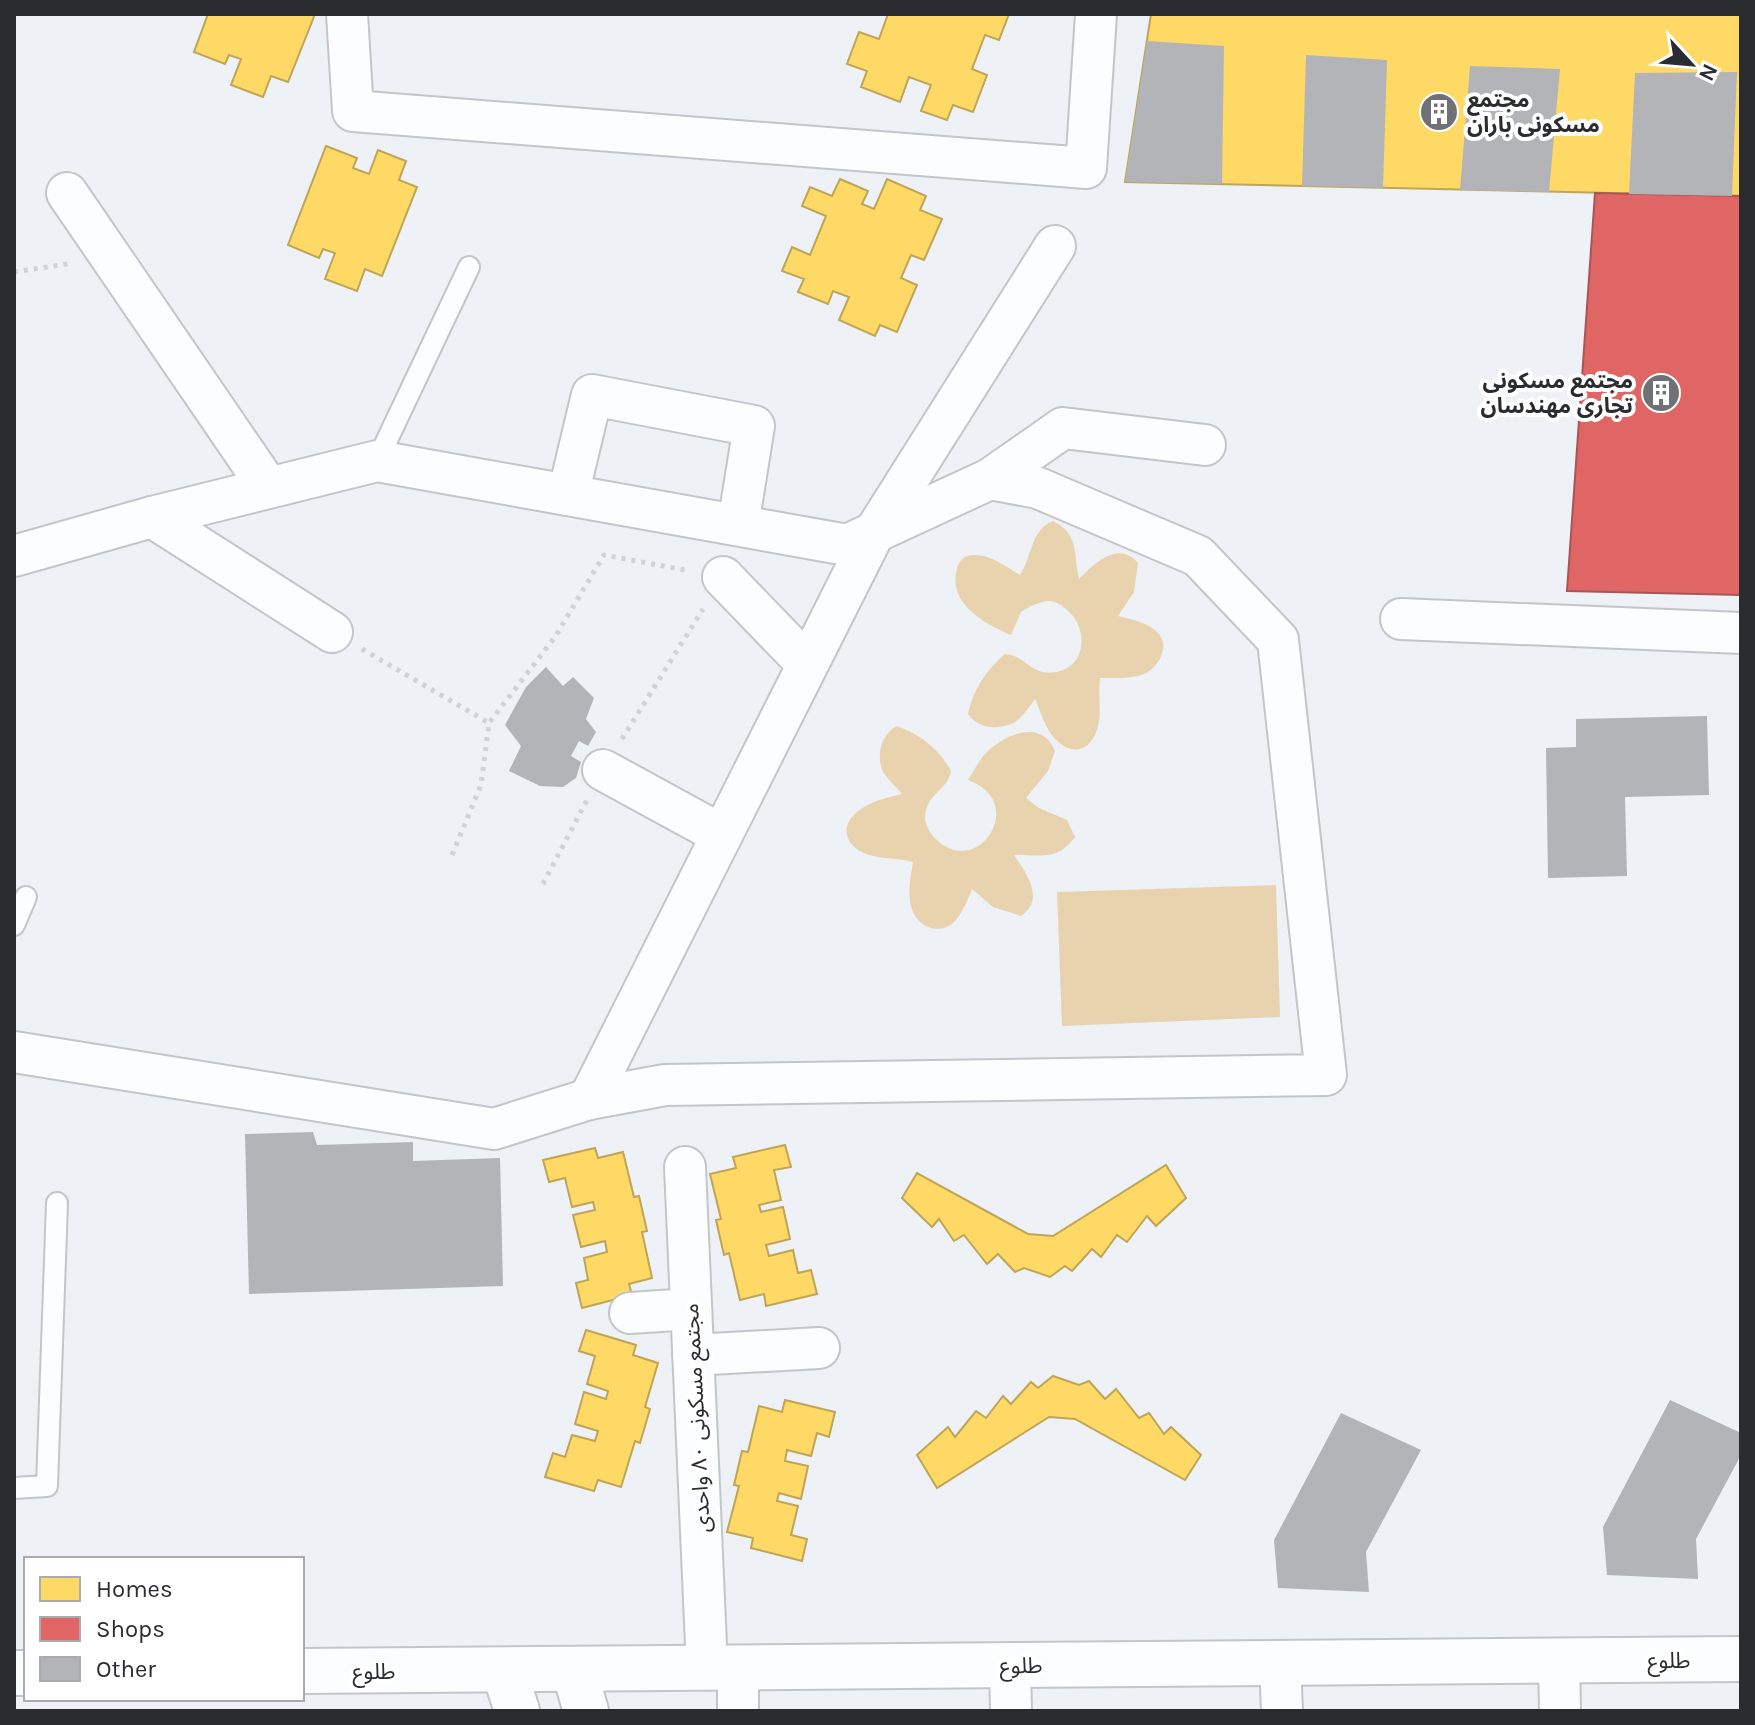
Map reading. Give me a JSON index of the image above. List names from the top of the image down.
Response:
{
  "streets": {
    "street": ["مجتمع مسکونی ۸۰ واحدی", "طلوع"]
  },
  "crossings": [
    ["مجتمع مسکونی ۸۰ واحدی", "طلوع"]
  ],
  "places": {
    "building": ["مجتمع مسکونی باران", "مجتمع مسکونی تجاری مهندسان"]
  },
  "legend": ["Homes", "Shops", "Other"],
  "north": "bottom right"
}
